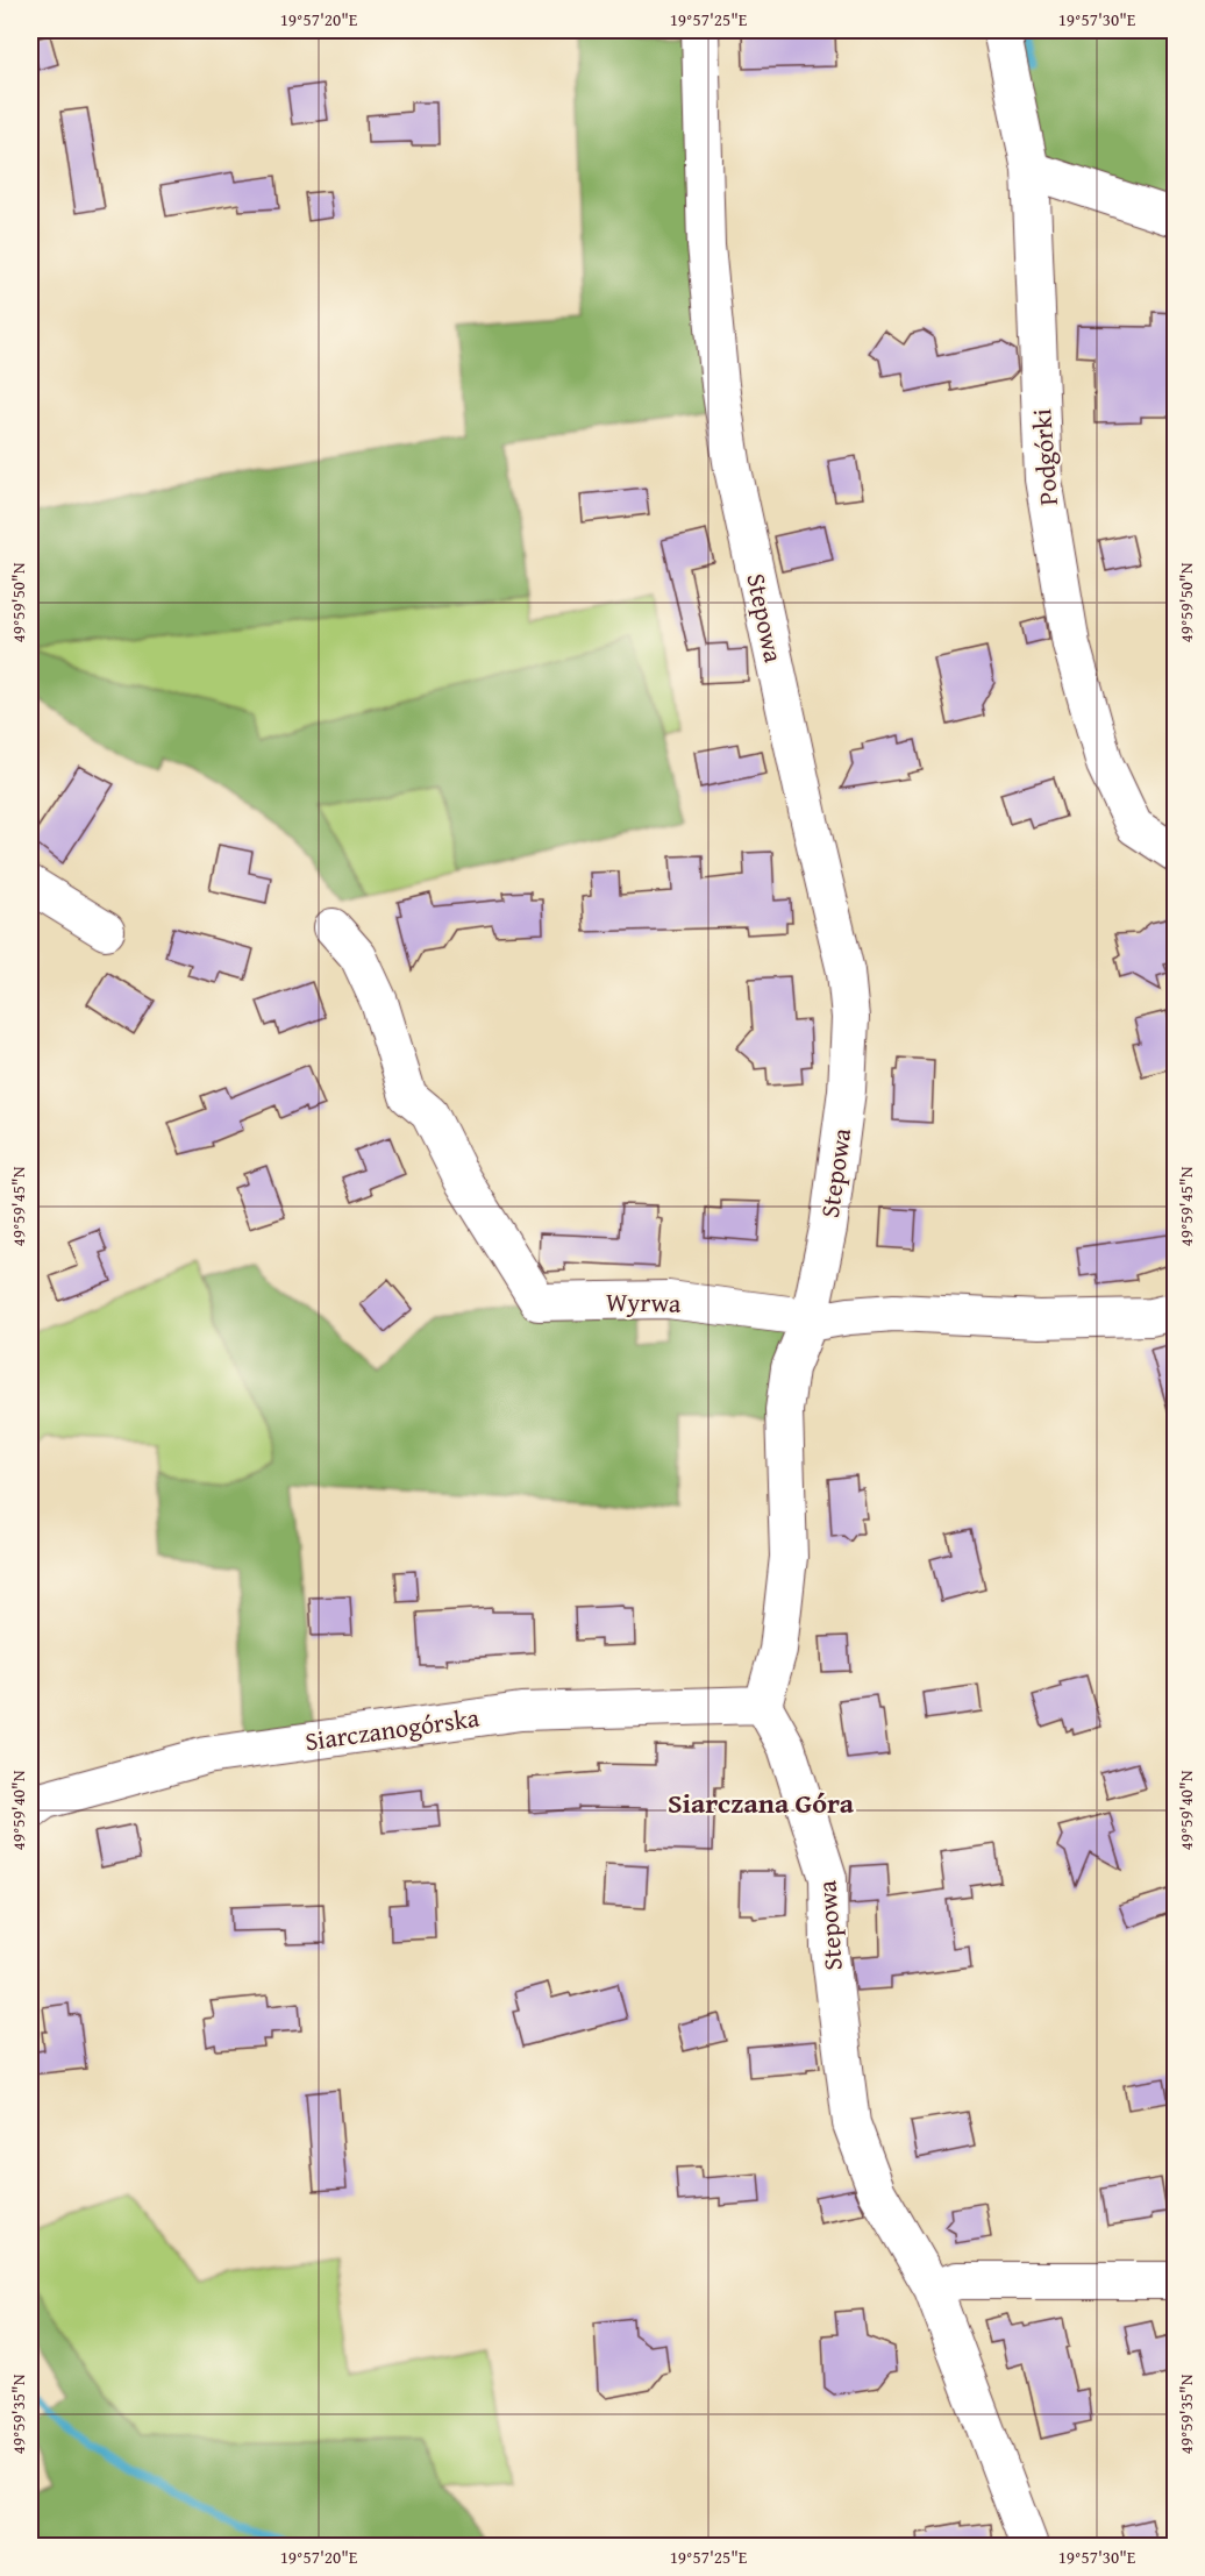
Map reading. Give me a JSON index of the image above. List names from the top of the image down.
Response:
{
  "streets": {
    "street": [
      "Podgórki",
      "Stepowa",
      "Wyrwa",
      "Siarczanogórska"
    ]
  },
  "crossings": [
    ["Stepowa", "Wyrwa"],
    ["Stepowa", "Siarczanogórska"]
  ],
  "districts": ["Siarczana Góra"],
  "coordinates": [
    "19°57'20\"E",
    "19°57'25\"E",
    "19°57'30\"E",
    "49°59'50\"N",
    "49°59'45\"N",
    "49°59'40\"N",
    "49°59'35\"N"
  ]
}
